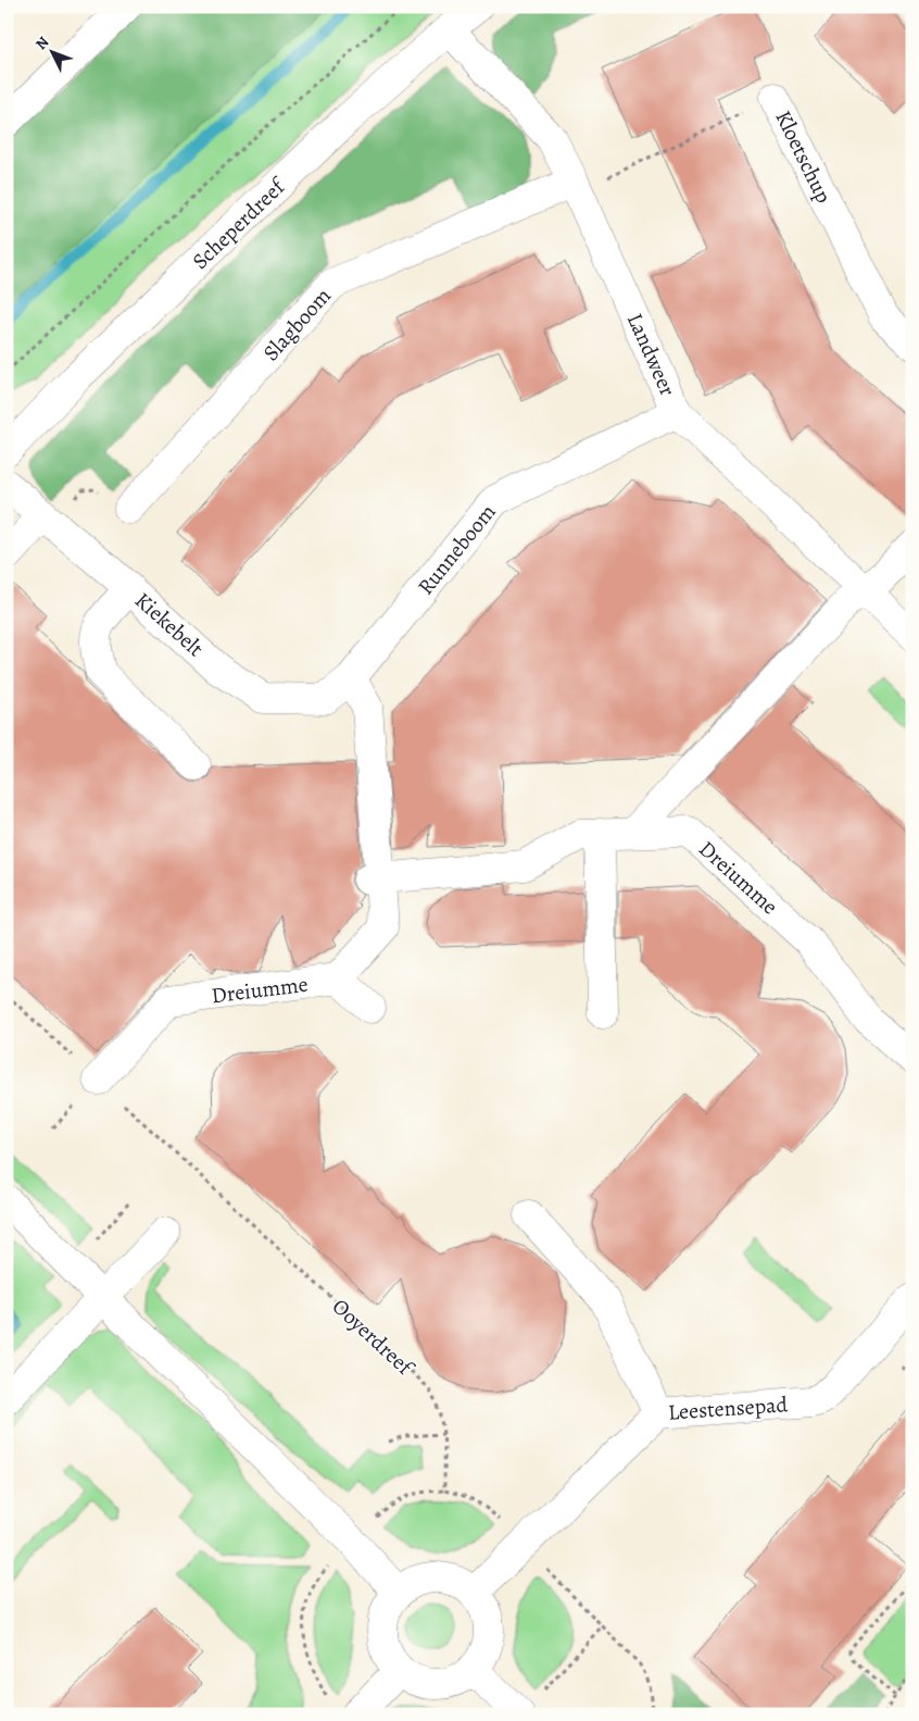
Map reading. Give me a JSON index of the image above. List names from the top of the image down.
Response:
{
  "streets": {
    "street": [
      "Kloetschup",
      "Scheperdreef",
      "Slagboom",
      "Landweer",
      "Runneboom",
      "Kiekebelt",
      "Dreiumme",
      "Leestensepad"
    ],
    "path": ["Ooyerdreef"]
  },
  "crossings": [
    ["Kloetschup", "Slagboom"],
    ["Kloetschup", "Landweer"],
    ["Scheperdreef", "Landweer"],
    ["Slagboom", "Landweer"],
    ["Landweer", "Runneboom"],
    ["Runneboom", "Kiekebelt"],
    ["Runneboom", "Dreiumme"],
    ["Kiekebelt", "Dreiumme"],
    ["Dreiumme", "Ooyerdreef"],
    ["Ooyerdreef", "Leestensepad"]
  ],
  "north": "top left"
}
